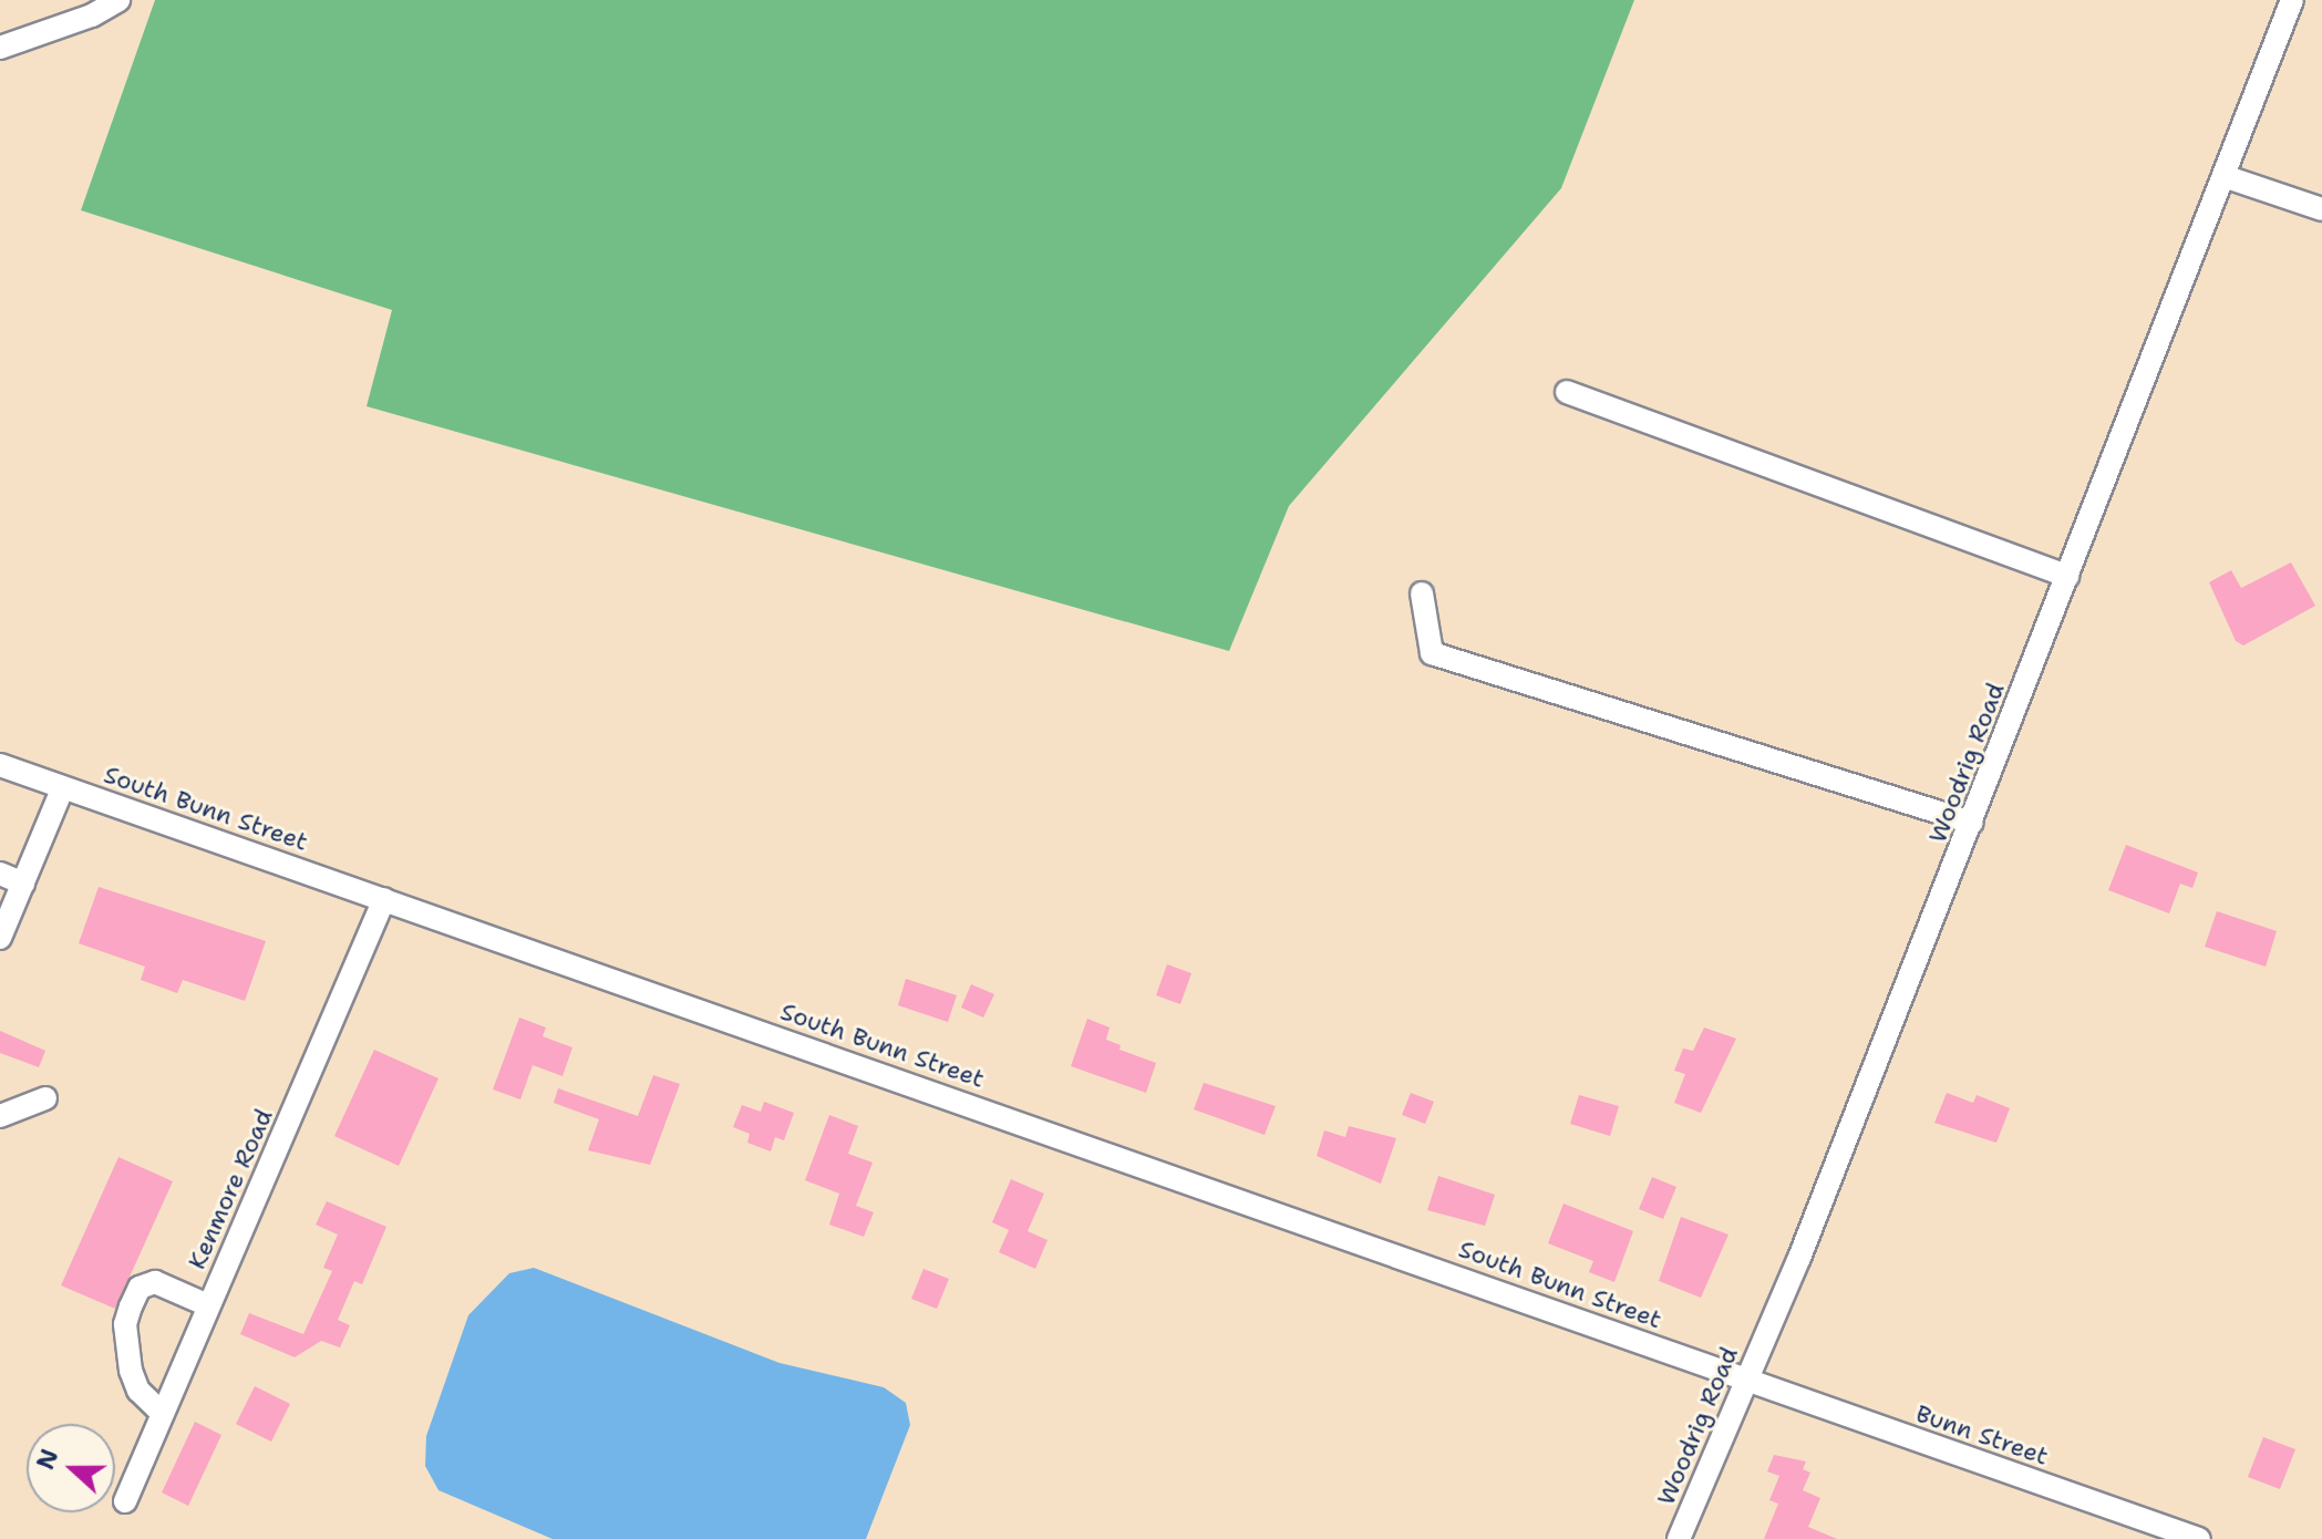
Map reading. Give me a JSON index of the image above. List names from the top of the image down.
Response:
{
  "streets": {
    "street": [
      "Woodrig Road",
      "South Bunn Street",
      "Kenmore Road",
      "Bunn Street"
    ]
  },
  "crossings": [
    ["Woodrig Road", "South Bunn Street"],
    ["Woodrig Road", "Bunn Street"],
    ["South Bunn Street", "Kenmore Road"],
    ["South Bunn Street", "Bunn Street"]
  ],
  "north": "left"
}
